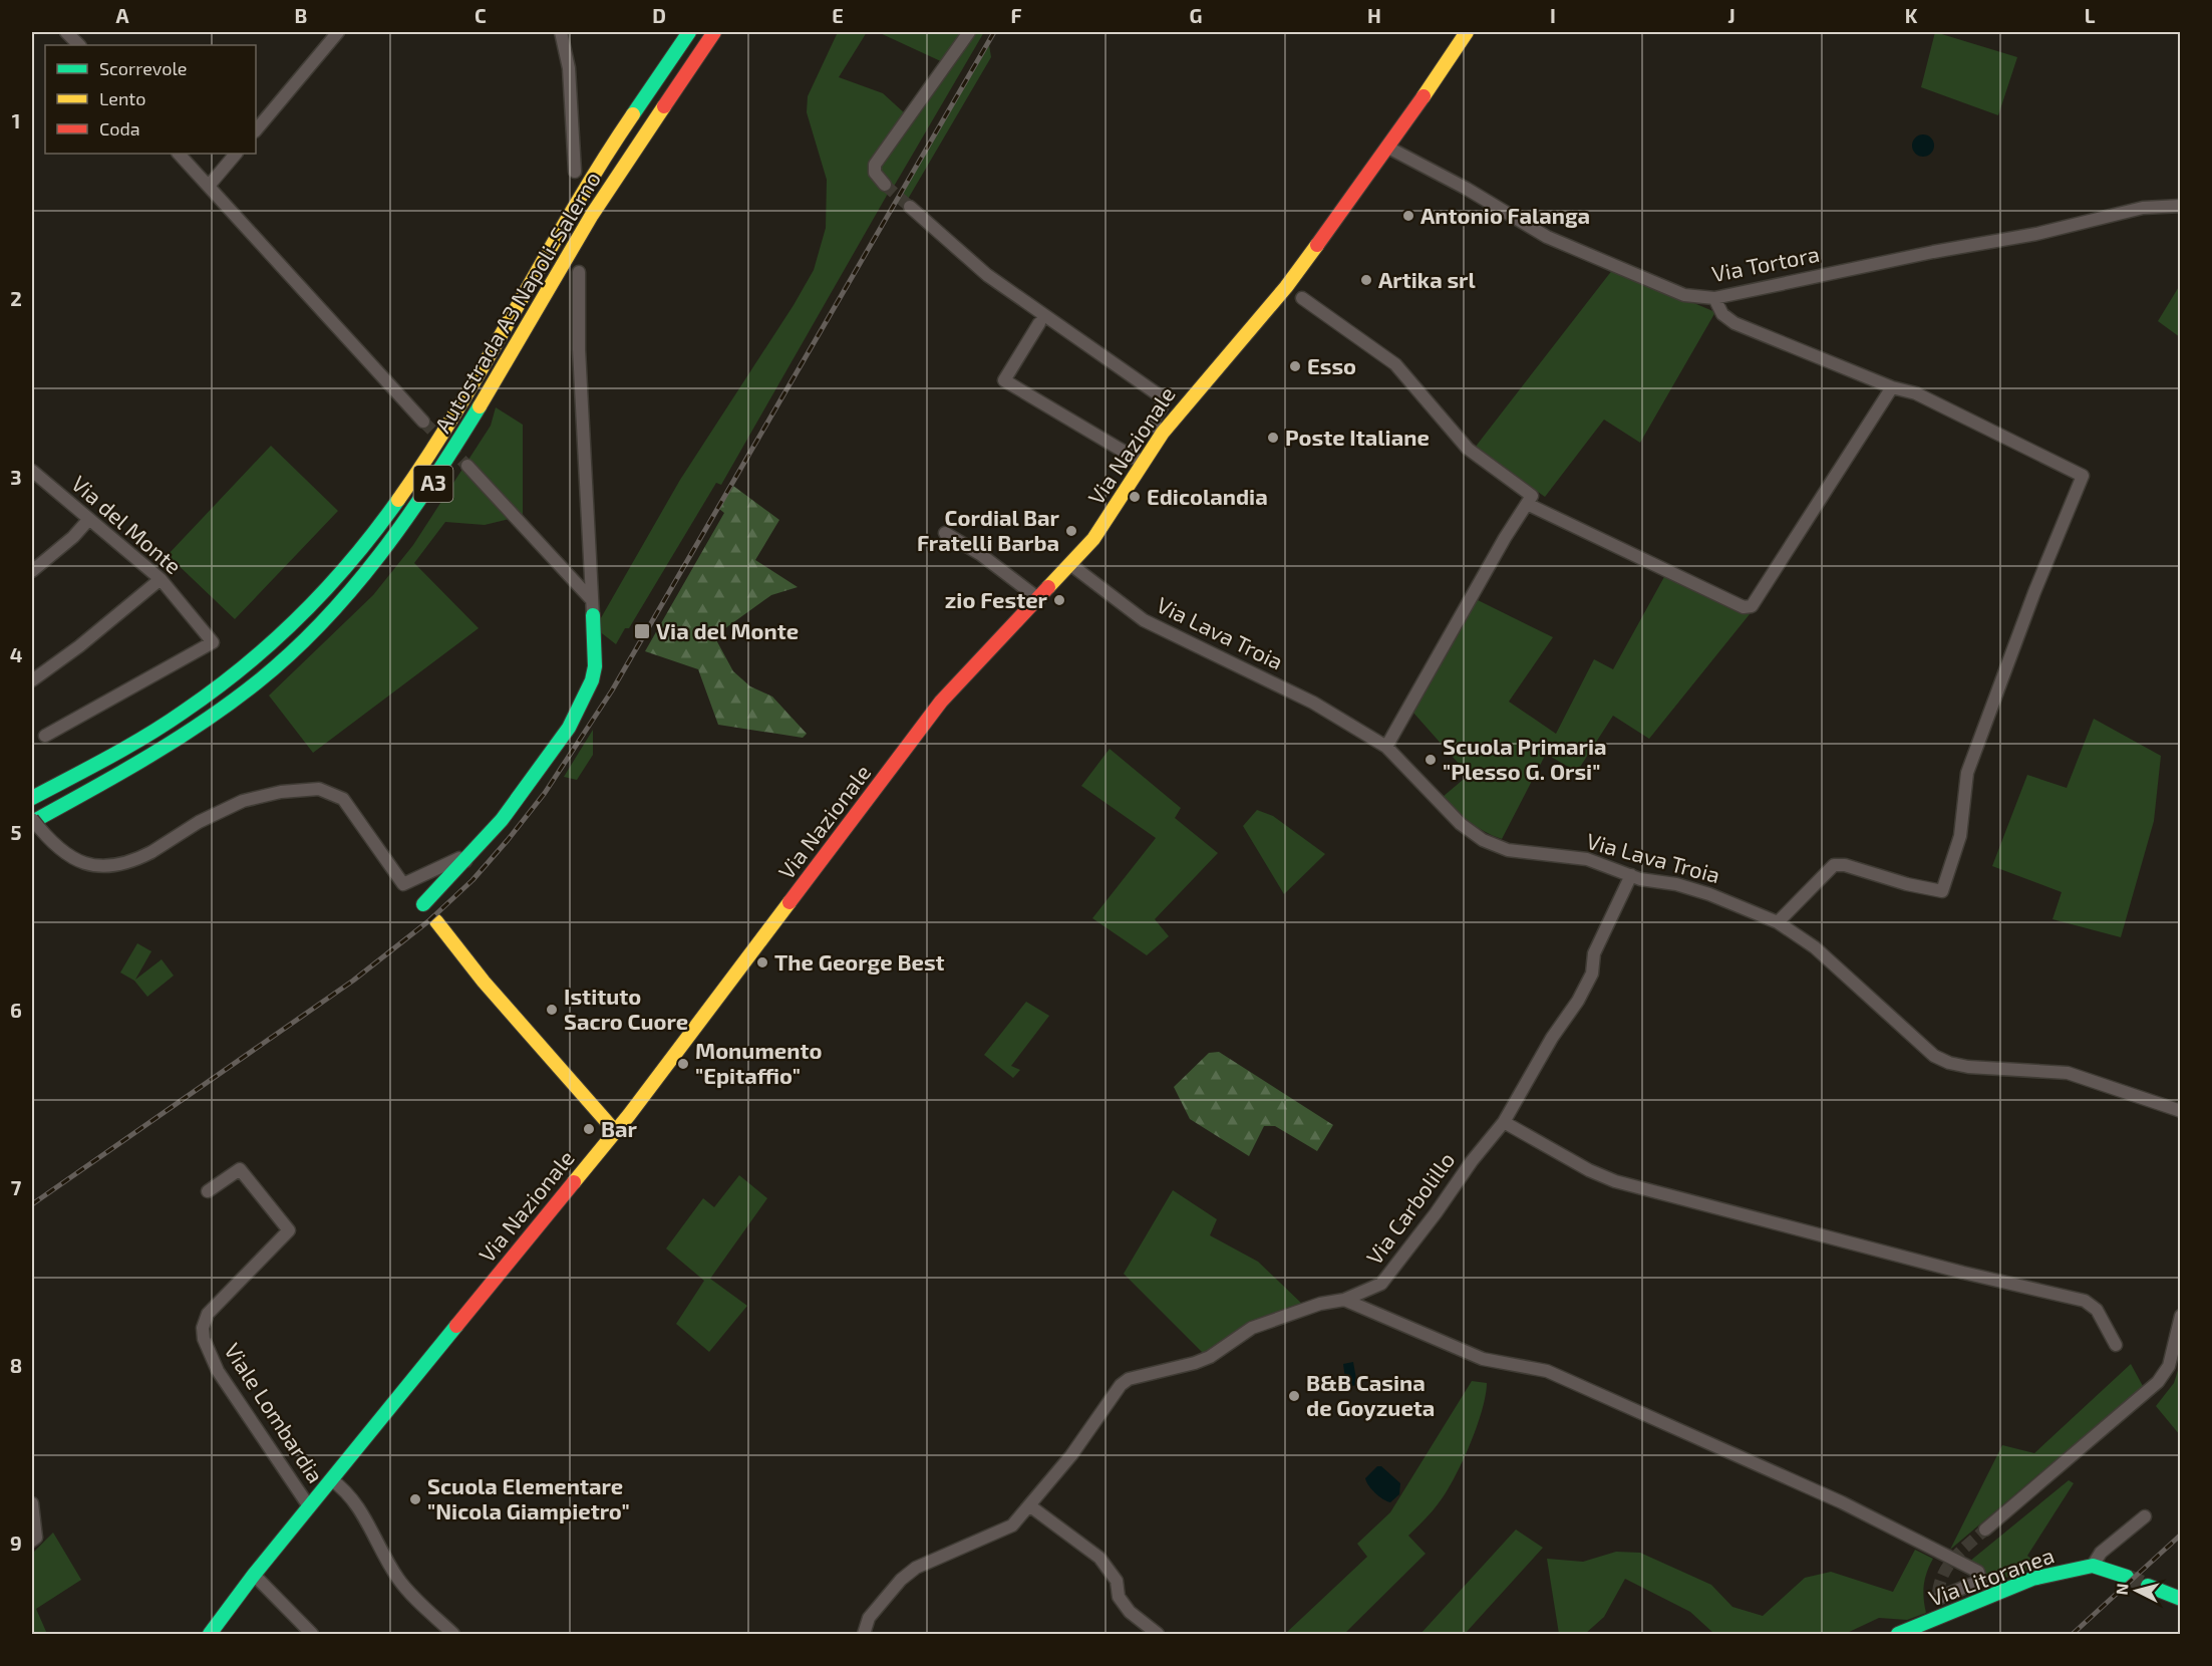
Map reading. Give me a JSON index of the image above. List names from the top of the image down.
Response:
{
  "streets": {
    "main road": [
      "Autostrada A3 Napoli-Salerno",
      "Via Nazionale",
      "A3",
      "Via Litoranea"
    ],
    "street": [
      "Via Tortora",
      "Via del Monte",
      "Via Lava Troia",
      "Via Carbolillo",
      "Viale Lombardia"
    ]
  },
  "crossings": [
    ["Via Tortora", "Via Nazionale"],
    ["Via Nazionale", "Via Lava Troia"],
    ["Via Nazionale", "Viale Lombardia"],
    ["Via Lava Troia", "Via Carbolillo"]
  ],
  "places": {
    "other": [
      "Antonio Falanga",
      "Artika srl",
      "Esso",
      "Poste Italiane",
      "Edicolandia",
      "Cordial Bar Fratelli Barba",
      "zio Fester",
      "Scuola Primaria \"Plesso G. Orsi\"",
      "The George Best",
      "Istituto Sacro Cuore",
      "Monumento \"Epitaffio\"",
      "Bar",
      "B&B Casina de Goyzueta",
      "Scuola Elementare \"Nicola Giampietro\""
    ],
    "transit": ["Via del Monte"]
  },
  "legend": ["Scorrevole", "Lento", "Coda"],
  "north": "left",
  "grid": {
    "columns": [
      "A",
      "B",
      "C",
      "D",
      "E",
      "F",
      "G",
      "H",
      "I",
      "J",
      "K",
      "L"
    ],
    "rows": [
      "1",
      "2",
      "3",
      "4",
      "5",
      "6",
      "7",
      "8",
      "9"
    ]
  }
}
